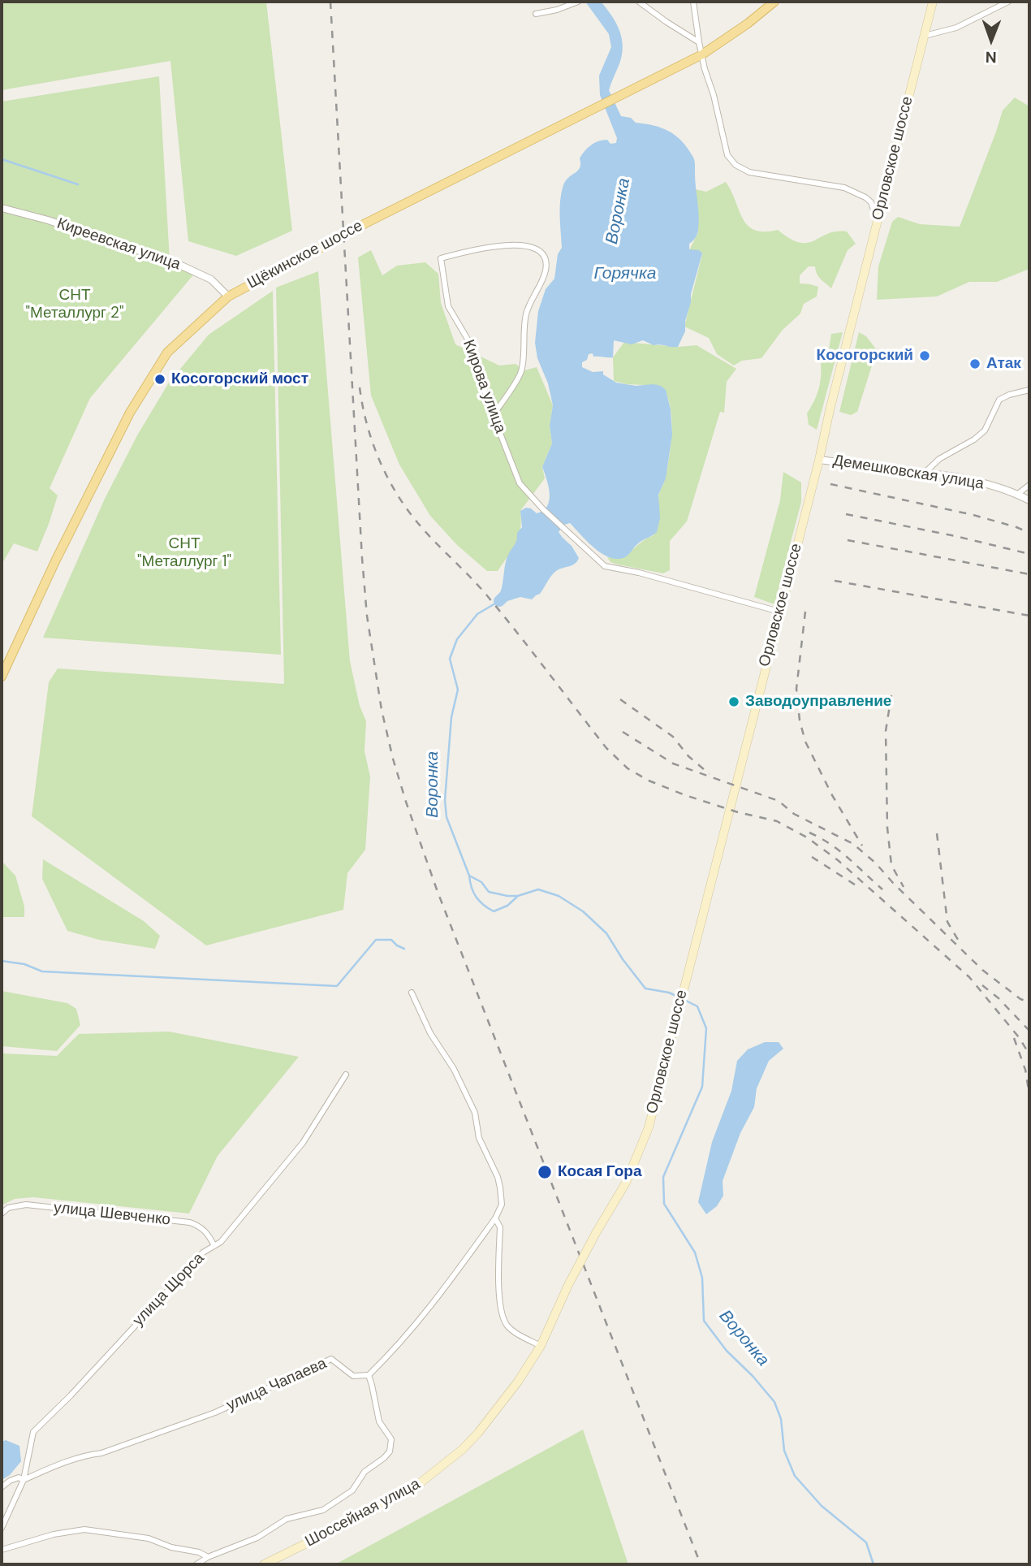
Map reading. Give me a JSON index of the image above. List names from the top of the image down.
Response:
{
  "streets": {
    "main road": ["Орловское шоссе", "Щёкинское шоссе", "Шоссейная улица"],
    "street": [
      "Киреевская улица",
      "Кирова улица",
      "Демешковская улица",
      "улица Шевченко",
      "улица Щорса",
      "улица Чапаева"
    ]
  },
  "crossings": [
    ["Орловское шоссе", "Кирова улица"],
    ["Орловское шоссе", "Демешковская улица"],
    ["Орловское шоссе", "Шоссейная улица"],
    ["Киреевская улица", "Щёкинское шоссе"],
    ["улица Шевченко", "улица Щорса"],
    ["улица Щорса", "улица Чапаева"]
  ],
  "water": ["Воронка", "Горячка"],
  "parks": ["СНТ \"Металлург 2\"", "СНТ \"Металлург 1\""],
  "places": [
    "Косогорский",
    "Атак",
    "Косогорский мост",
    "Заводоуправление",
    "Косая Гора"
  ],
  "north": "bottom"
}
